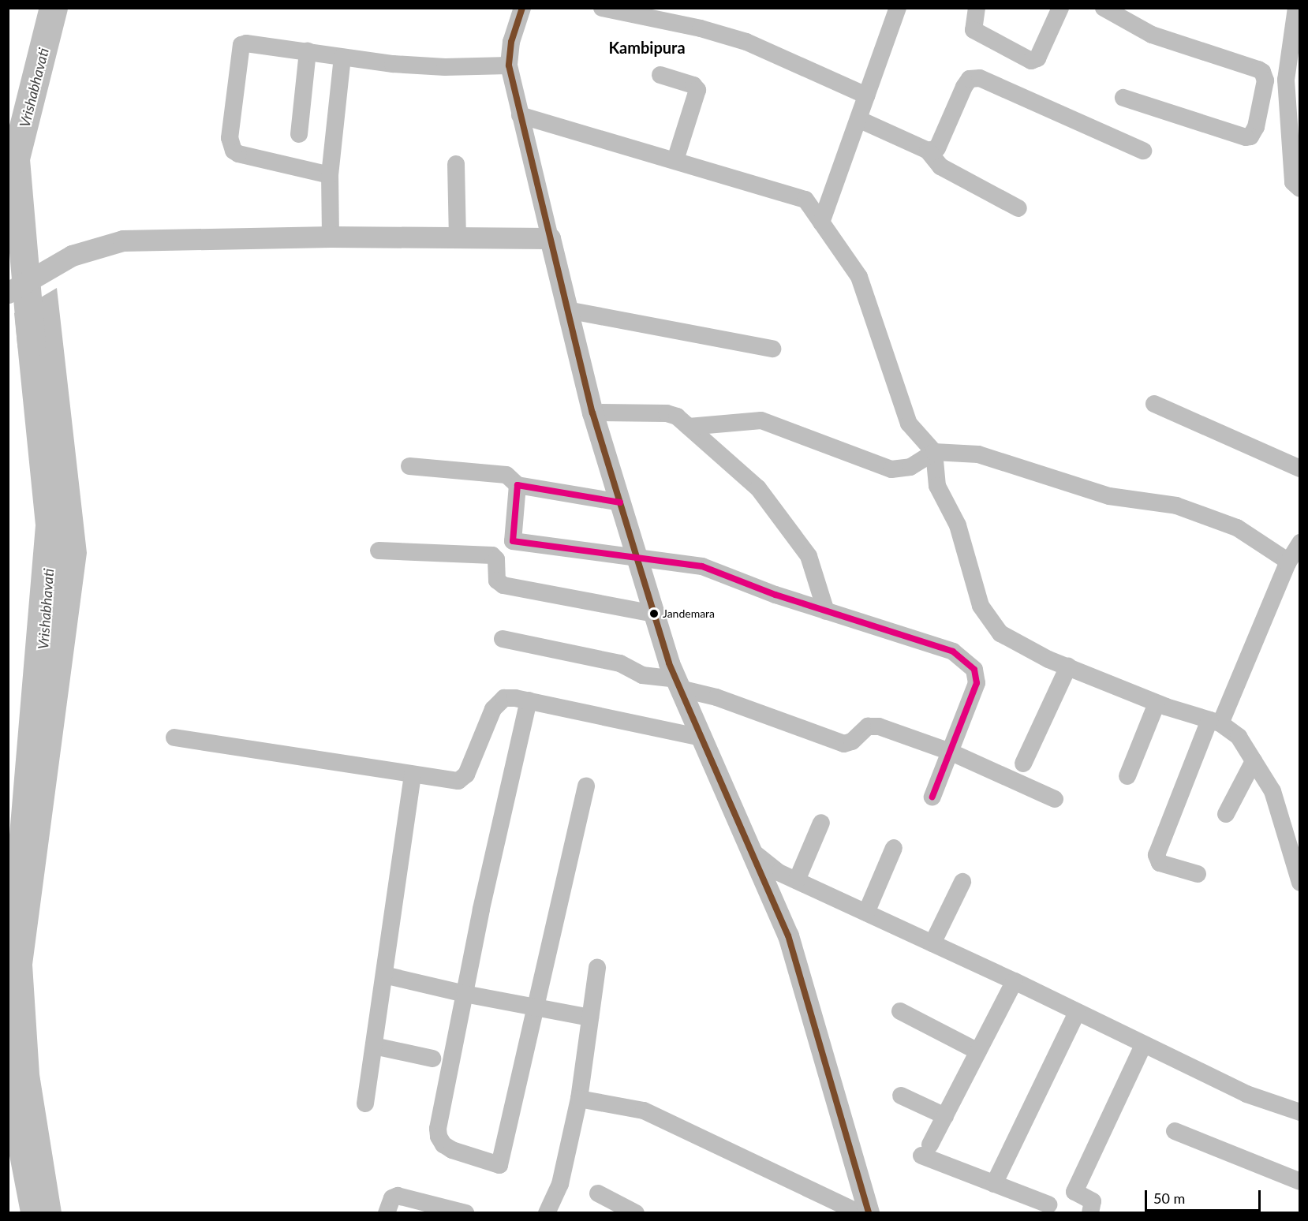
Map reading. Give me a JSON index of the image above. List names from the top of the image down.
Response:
{
  "districts": ["Kambipura"],
  "water": ["Vrishabhavati"],
  "places": ["Jandemara"],
  "scale_bar": "50 m"
}
